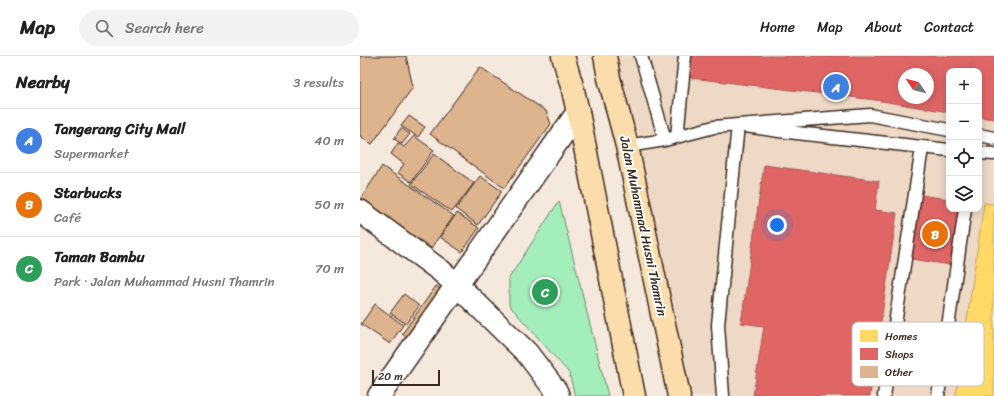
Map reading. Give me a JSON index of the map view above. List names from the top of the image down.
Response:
{
  "streets": {
    "main road": ["Jalan Muhammad Husni Thamrin"]
  },
  "legend": ["Homes", "Shops", "Other"],
  "scale_bar": "20 m",
  "north": "top left",
  "page": {
    "header": "Map",
    "search": "Search here",
    "nav": [
      "Home",
      "Map",
      "About",
      "Contact"
    ],
    "heading": ["Nearby", "3 results"],
    "map_buttons": ["+", "−"],
    "pins": ["A", "B", "C"],
    "list": [
      {
        "mark": "A",
        "name": "Tangerang City Mall",
        "note": "Supermarket",
        "value": "40 m"
      },
      {
        "mark": "B",
        "name": "Starbucks",
        "note": "Café",
        "value": "50 m"
      },
      {
        "mark": "C",
        "name": "Taman Bambu",
        "note": "Park · Jalan Muhammad Husni Thamrin",
        "value": "70 m"
      }
    ],
    "scale": "20 m"
  }
}
